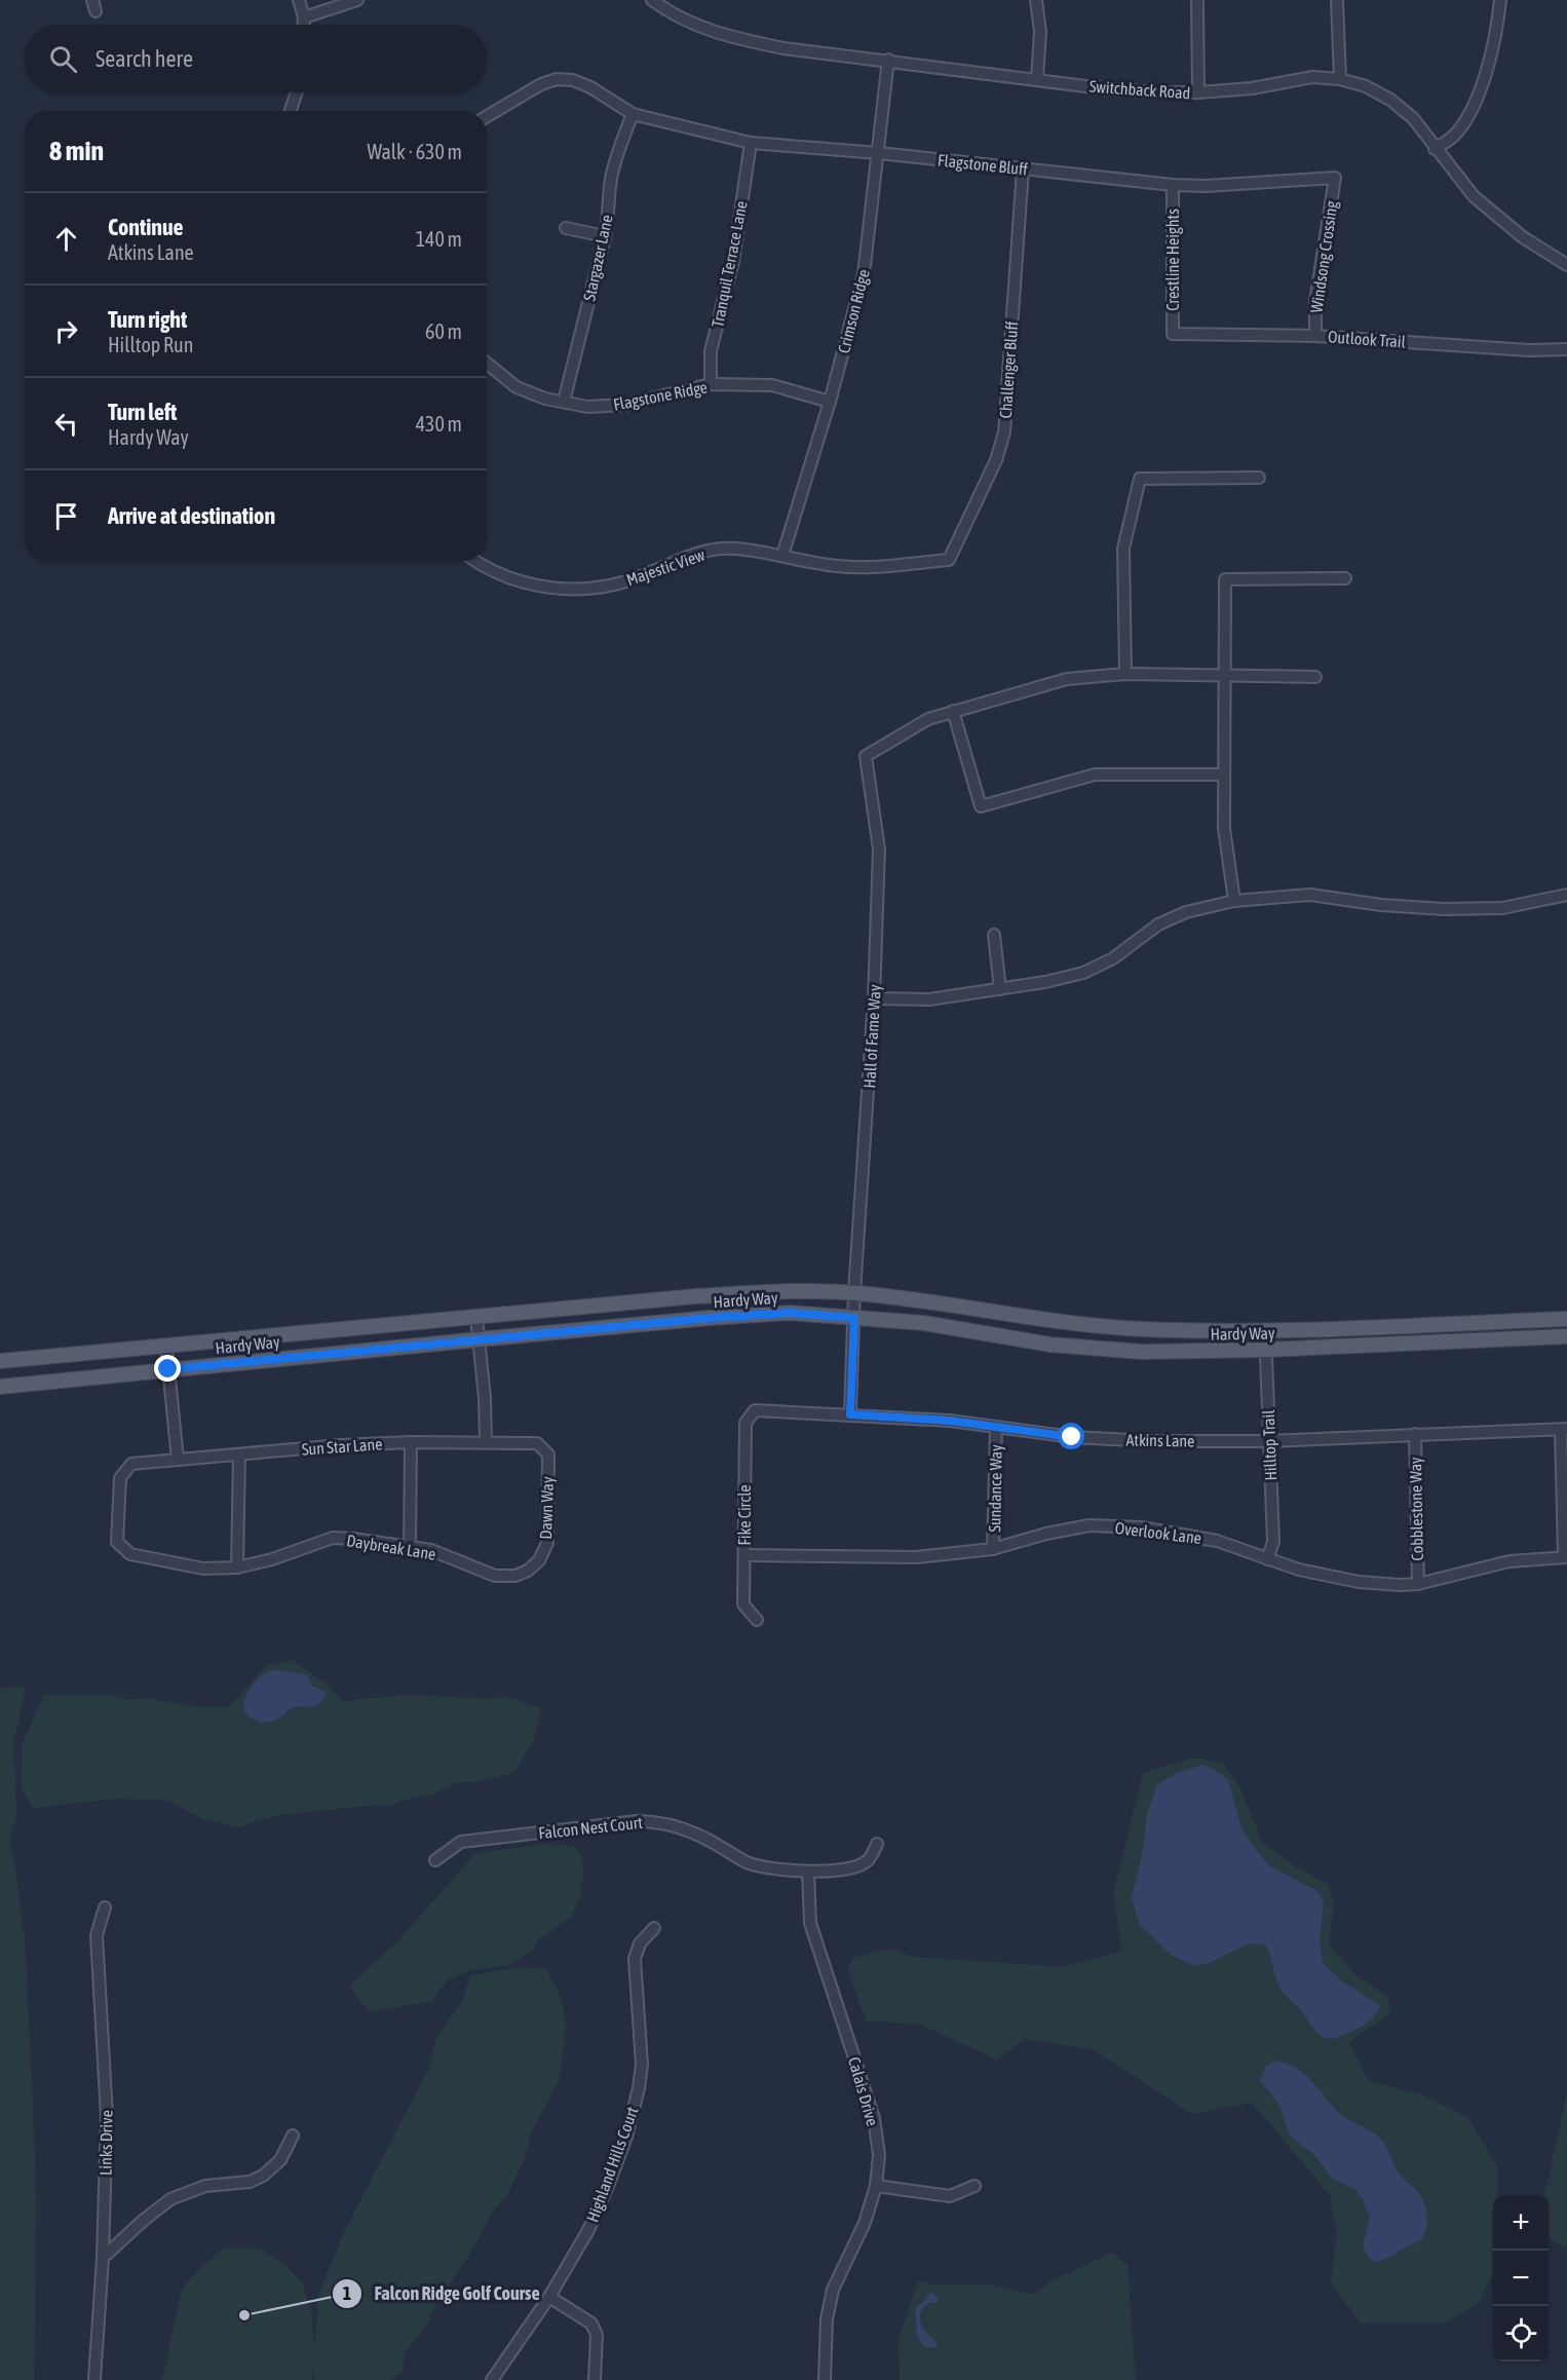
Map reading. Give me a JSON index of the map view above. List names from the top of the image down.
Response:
{
  "streets": {
    "main road": ["Hardy Way"],
    "street": [
      "Switchback Road",
      "Flagstone Bluff",
      "Windsong Crossing",
      "Stargazer Lane",
      "Crestline Heights",
      "Tranquil Terrace Lane",
      "Crimson Ridge",
      "Outlook Trail",
      "Challenger Bluff",
      "Flagstone Ridge",
      "Majestic View",
      "Hall of Fame Way",
      "Atkins Lane",
      "Hilltop Trail",
      "Sun Star Lane",
      "Sundance Way",
      "Dawn Way",
      "Cobblestone Way",
      "Fike Circle",
      "Overlook Lane",
      "Daybreak Lane",
      "Falcon Nest Court",
      "Calais Drive",
      "Links Drive",
      "Highland Hills Court"
    ]
  },
  "crossings": [
    ["Switchback Road", "Crimson Ridge"],
    ["Flagstone Bluff", "Windsong Crossing"],
    ["Flagstone Bluff", "Stargazer Lane"],
    ["Flagstone Bluff", "Crestline Heights"],
    ["Flagstone Bluff", "Tranquil Terrace Lane"],
    ["Flagstone Bluff", "Crimson Ridge"],
    ["Flagstone Bluff", "Challenger Bluff"],
    ["Windsong Crossing", "Outlook Trail"],
    ["Stargazer Lane", "Flagstone Ridge"],
    ["Crestline Heights", "Outlook Trail"],
    ["Tranquil Terrace Lane", "Flagstone Ridge"],
    ["Crimson Ridge", "Flagstone Ridge"],
    ["Crimson Ridge", "Majestic View"],
    ["Challenger Bluff", "Majestic View"],
    ["Hall of Fame Way", "Hardy Way"],
    ["Hall of Fame Way", "Atkins Lane"],
    ["Hardy Way", "Hilltop Trail"],
    ["Atkins Lane", "Hilltop Trail"],
    ["Atkins Lane", "Sundance Way"],
    ["Atkins Lane", "Cobblestone Way"],
    ["Atkins Lane", "Fike Circle"],
    ["Hilltop Trail", "Overlook Lane"],
    ["Sun Star Lane", "Dawn Way"],
    ["Sun Star Lane", "Daybreak Lane"],
    ["Sundance Way", "Overlook Lane"],
    ["Dawn Way", "Daybreak Lane"],
    ["Cobblestone Way", "Overlook Lane"],
    ["Fike Circle", "Overlook Lane"],
    ["Falcon Nest Court", "Calais Drive"]
  ],
  "places": ["Falcon Ridge Golf Course"],
  "page": {
    "search": "Search here",
    "heading": ["8 min", "Walk · 630 m"],
    "list": [
      ["Continue", "Atkins Lane", "140 m"],
      ["Turn right", "Hilltop Run", "60 m"],
      ["Turn left", "Hardy Way", "430 m"],
      "Arrive at destination"
    ],
    "map_buttons": ["+", "−"]
  }
}
